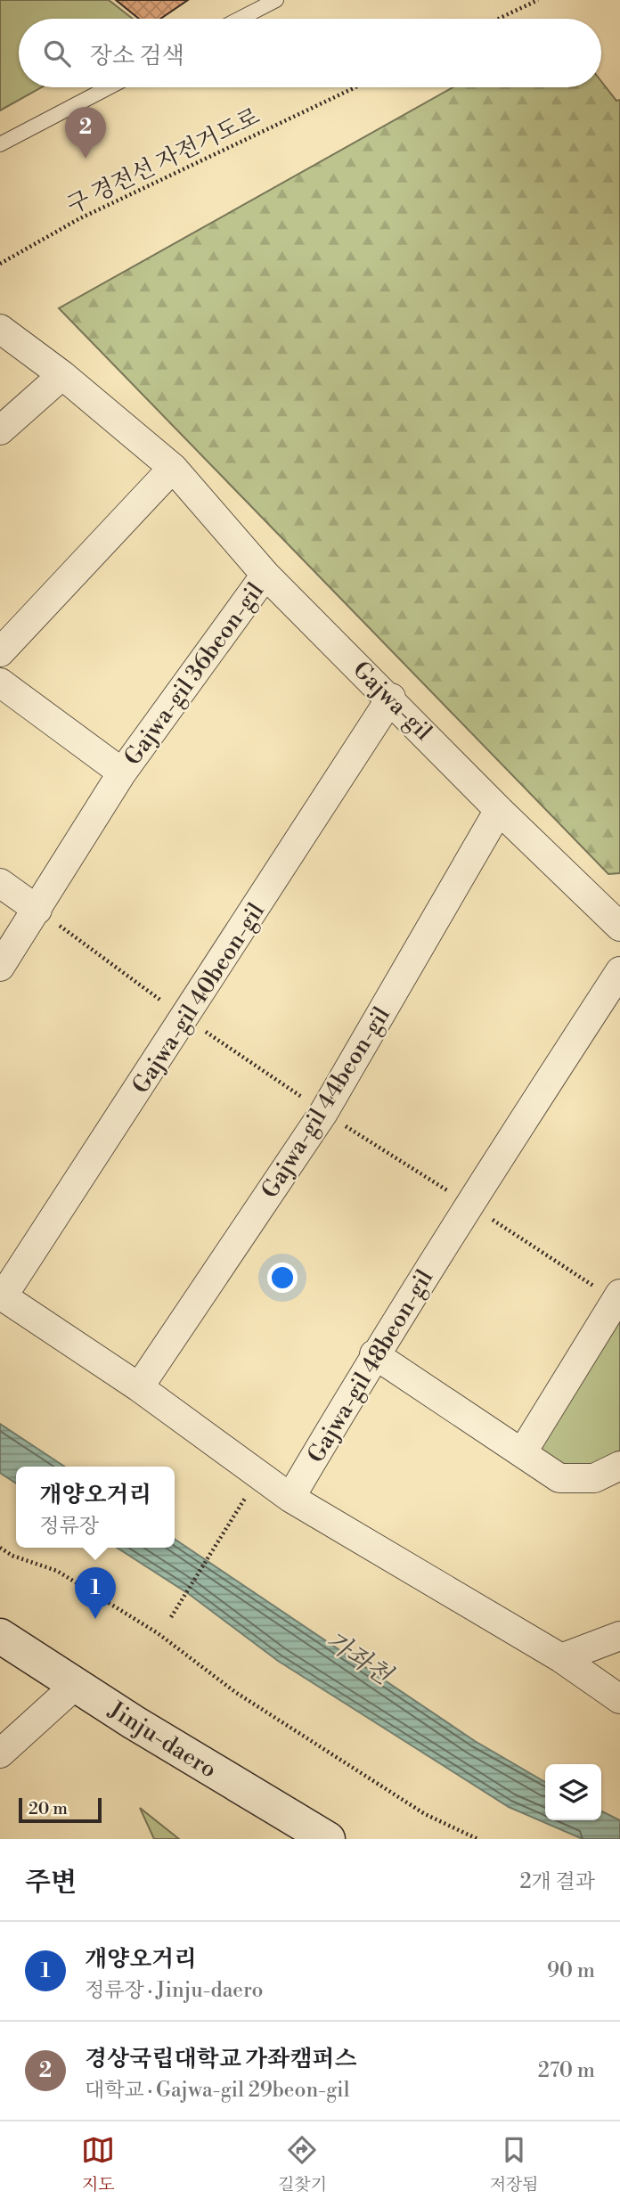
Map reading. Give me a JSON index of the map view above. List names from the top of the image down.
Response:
{
  "streets": {
    "street": [
      "Gajwa-gil 36beon-gil",
      "Gajwa-gil",
      "Gajwa-gil 40beon-gil",
      "Gajwa-gil 44beon-gil",
      "Gajwa-gil 48beon-gil",
      "Jinju-daero"
    ],
    "path": ["구 경전선 자전거도로"]
  },
  "crossings": [
    ["Gajwa-gil 36beon-gil", "Gajwa-gil"],
    ["Gajwa-gil", "Gajwa-gil 40beon-gil"],
    ["Gajwa-gil", "Gajwa-gil 44beon-gil"]
  ],
  "water": ["가좌천"],
  "scale_bar": "20 m",
  "page": {
    "search": "장소 검색",
    "pins": ["2", "1"],
    "popup": ["개양오거리", "정류장"],
    "scale": "20 m",
    "heading": ["주변", "2개 결과"],
    "list": [
      {
        "mark": "1",
        "name": "개양오거리",
        "note": "정류장 · Jinju-daero",
        "value": "90 m"
      },
      {
        "mark": "2",
        "name": "경상국립대학교 가좌캠퍼스",
        "note": "대학교 · Gajwa-gil 29beon-gil",
        "value": "270 m"
      }
    ],
    "nav": ["지도", "길찾기", "저장됨"]
  }
}
